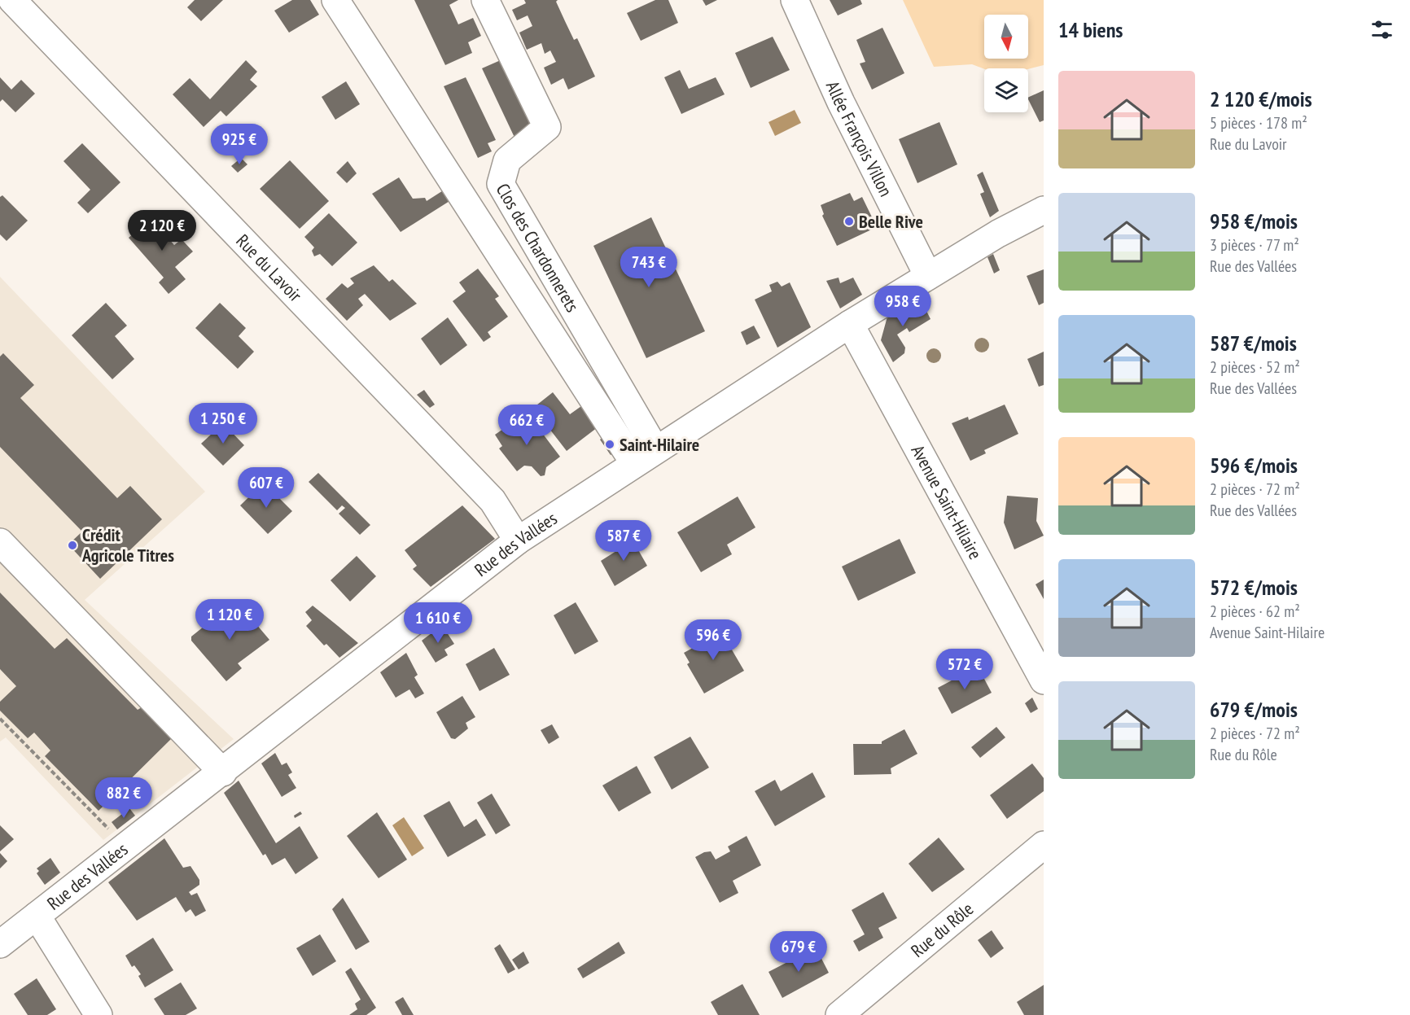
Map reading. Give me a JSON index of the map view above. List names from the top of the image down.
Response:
{
  "streets": {
    "street": [
      "Allée François Villon",
      "Clos des Chardonnerets",
      "Rue du Lavoir",
      "Avenue Saint-Hilaire",
      "Rue des Vallées",
      "Rue du Rôle"
    ]
  },
  "crossings": [
    ["Allée François Villon", "Rue des Vallées"],
    ["Clos des Chardonnerets", "Rue des Vallées"],
    ["Rue du Lavoir", "Rue des Vallées"],
    ["Avenue Saint-Hilaire", "Rue des Vallées"]
  ],
  "places": ["Belle Rive", "Saint-Hilaire", "Crédit Agricole Titres"],
  "north": "bottom",
  "page": {
    "heading": "14 biens",
    "list": [
      {
        "name": "2 120 €/mois",
        "note": "5 pièces · 178 m² · Rue du Lavoir"
      },
      {
        "name": "958 €/mois",
        "note": "3 pièces · 77 m² · Rue des Vallées"
      },
      {
        "name": "587 €/mois",
        "note": "2 pièces · 52 m² · Rue des Vallées"
      },
      {
        "name": "596 €/mois",
        "note": "2 pièces · 72 m² · Rue des Vallées"
      },
      {
        "name": "572 €/mois",
        "note": "2 pièces · 62 m² · Avenue Saint-Hilaire"
      },
      {
        "name": "679 €/mois",
        "note": "2 pièces · 72 m² · Rue du Rôle"
      }
    ],
    "price": [
      "925 €",
      "2 120 €",
      "743 €",
      "958 €",
      "1 250 €",
      "662 €",
      "607 €",
      "587 €",
      "1 120 €",
      "1 610 €",
      "596 €",
      "572 €",
      "882 €",
      "679 €"
    ]
  }
}
